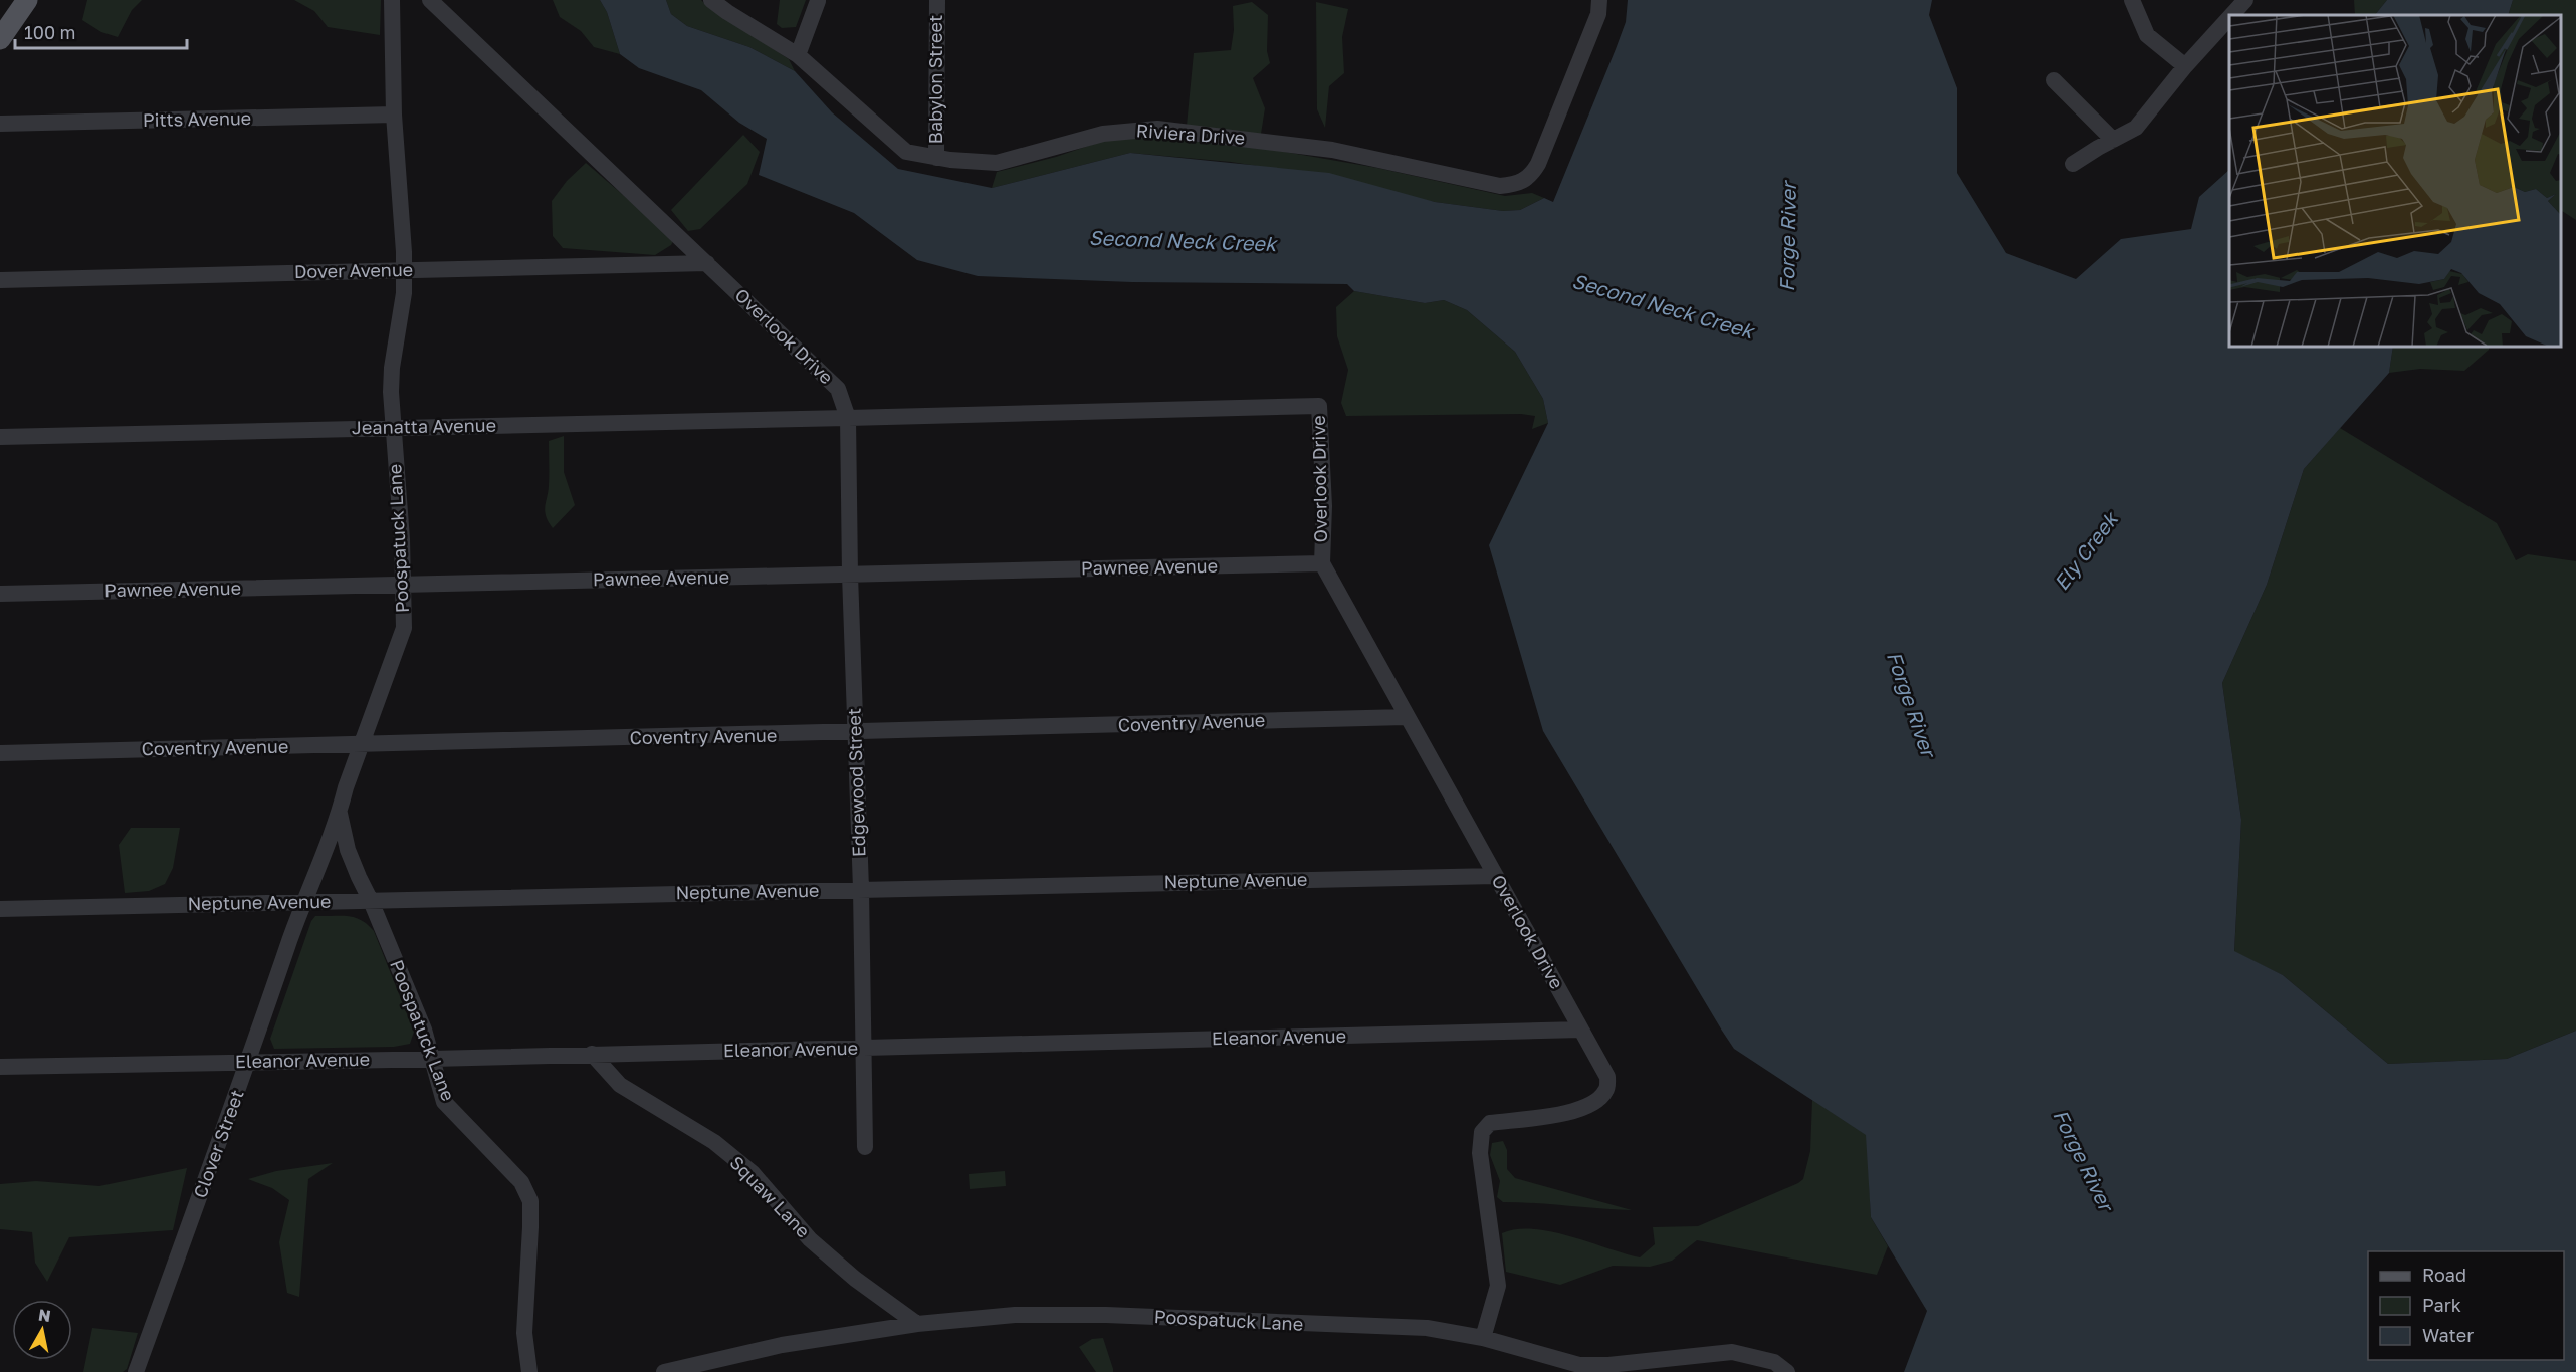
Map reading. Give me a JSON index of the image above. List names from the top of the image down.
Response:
{
  "streets": {
    "street": [
      "Babylon Street",
      "Pitts Avenue",
      "Riviera Drive",
      "Dover Avenue",
      "Overlook Drive",
      "Jeanatta Avenue",
      "Poospatuck Lane",
      "Pawnee Avenue",
      "Coventry Avenue",
      "Edgewood Street",
      "Neptune Avenue",
      "Eleanor Avenue",
      "Clover Street",
      "Squaw Lane"
    ]
  },
  "crossings": [
    ["Babylon Street", "Riviera Drive"],
    ["Pitts Avenue", "Poospatuck Lane"],
    ["Dover Avenue", "Overlook Drive"],
    ["Dover Avenue", "Poospatuck Lane"],
    ["Overlook Drive", "Jeanatta Avenue"],
    ["Overlook Drive", "Poospatuck Lane"],
    ["Overlook Drive", "Pawnee Avenue"],
    ["Overlook Drive", "Coventry Avenue"],
    ["Overlook Drive", "Edgewood Street"],
    ["Overlook Drive", "Neptune Avenue"],
    ["Overlook Drive", "Eleanor Avenue"],
    ["Jeanatta Avenue", "Poospatuck Lane"],
    ["Jeanatta Avenue", "Edgewood Street"],
    ["Poospatuck Lane", "Pawnee Avenue"],
    ["Poospatuck Lane", "Coventry Avenue"],
    ["Poospatuck Lane", "Neptune Avenue"],
    ["Poospatuck Lane", "Eleanor Avenue"],
    ["Poospatuck Lane", "Clover Street"],
    ["Poospatuck Lane", "Squaw Lane"],
    ["Pawnee Avenue", "Edgewood Street"],
    ["Coventry Avenue", "Edgewood Street"],
    ["Coventry Avenue", "Clover Street"],
    ["Edgewood Street", "Neptune Avenue"],
    ["Edgewood Street", "Eleanor Avenue"],
    ["Neptune Avenue", "Clover Street"],
    ["Eleanor Avenue", "Clover Street"],
    ["Eleanor Avenue", "Squaw Lane"]
  ],
  "water": ["Forge River", "Second Neck Creek", "Ely Creek"],
  "legend": ["Road", "Park", "Water"],
  "scale_bar": "100 m",
  "north": "top"
}
